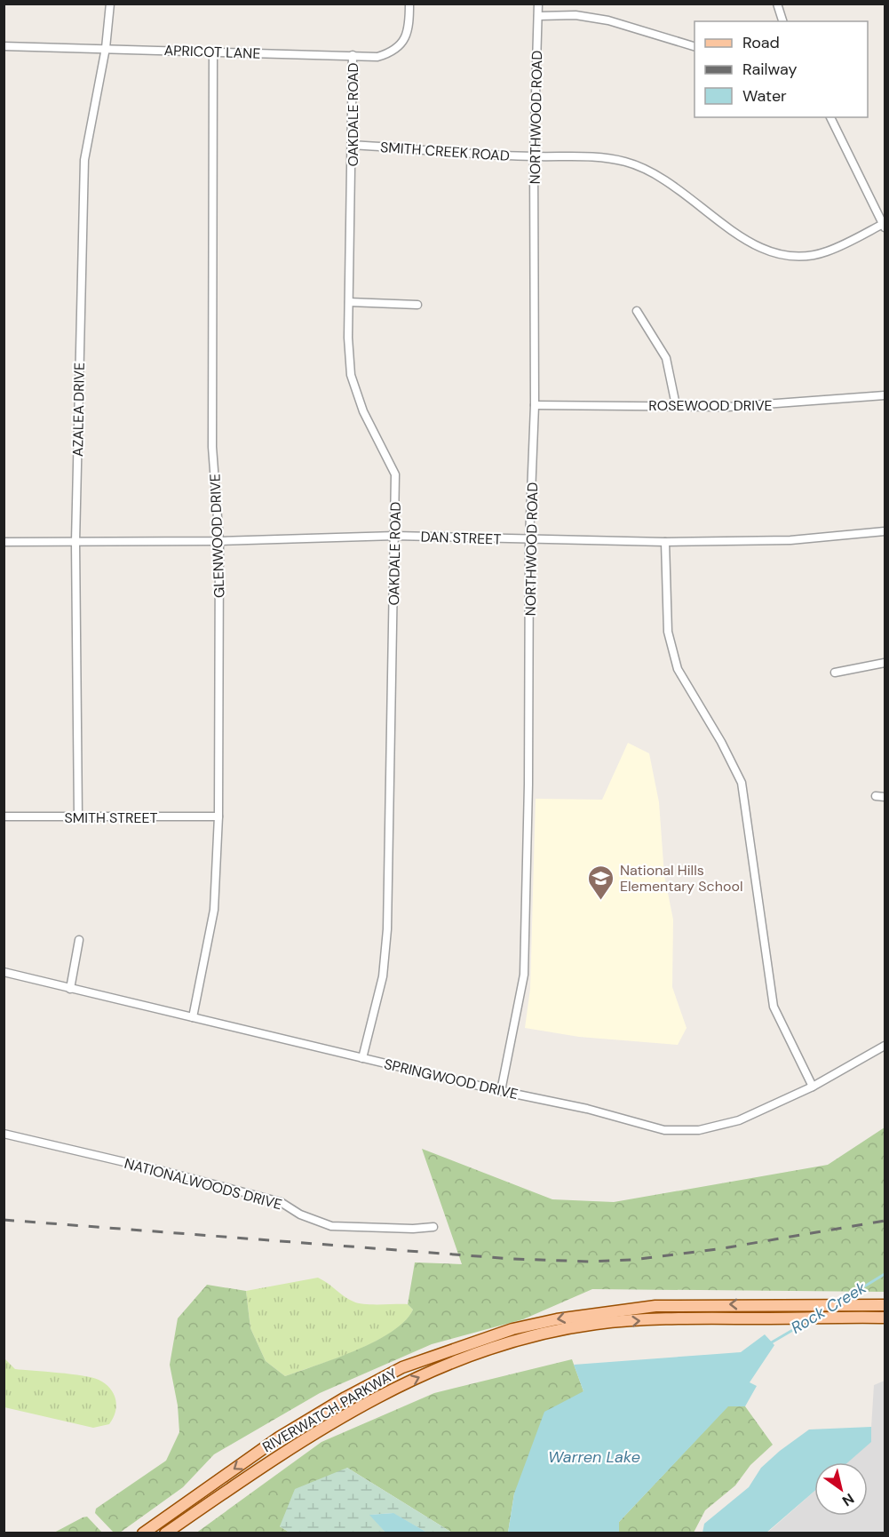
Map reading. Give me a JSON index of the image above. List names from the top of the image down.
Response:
{
  "streets": {
    "main road": ["RIVERWATCH PARKWAY"],
    "street": [
      "APRICOT LANE",
      "OAKDALE ROAD",
      "NORTHWOOD ROAD",
      "SMITH CREEK ROAD",
      "ROSEWOOD DRIVE",
      "AZALEA DRIVE",
      "GLENWOOD DRIVE",
      "DAN STREET",
      "SMITH STREET",
      "SPRINGWOOD DRIVE",
      "NATIONALWOODS DRIVE"
    ]
  },
  "crossings": [
    ["APRICOT LANE", "OAKDALE ROAD"],
    ["APRICOT LANE", "AZALEA DRIVE"],
    ["APRICOT LANE", "GLENWOOD DRIVE"],
    ["OAKDALE ROAD", "SMITH CREEK ROAD"],
    ["OAKDALE ROAD", "DAN STREET"],
    ["OAKDALE ROAD", "SPRINGWOOD DRIVE"],
    ["NORTHWOOD ROAD", "SMITH CREEK ROAD"],
    ["NORTHWOOD ROAD", "ROSEWOOD DRIVE"],
    ["NORTHWOOD ROAD", "DAN STREET"],
    ["NORTHWOOD ROAD", "SPRINGWOOD DRIVE"],
    ["AZALEA DRIVE", "DAN STREET"],
    ["AZALEA DRIVE", "SMITH STREET"],
    ["GLENWOOD DRIVE", "DAN STREET"],
    ["GLENWOOD DRIVE", "SMITH STREET"],
    ["GLENWOOD DRIVE", "SPRINGWOOD DRIVE"]
  ],
  "water": ["Rock Creek", "Warren Lake"],
  "places": {
    "school or university": ["National Hills Elementary School"]
  },
  "legend": ["Road", "Railway", "Water"],
  "north": "bottom right"
}
